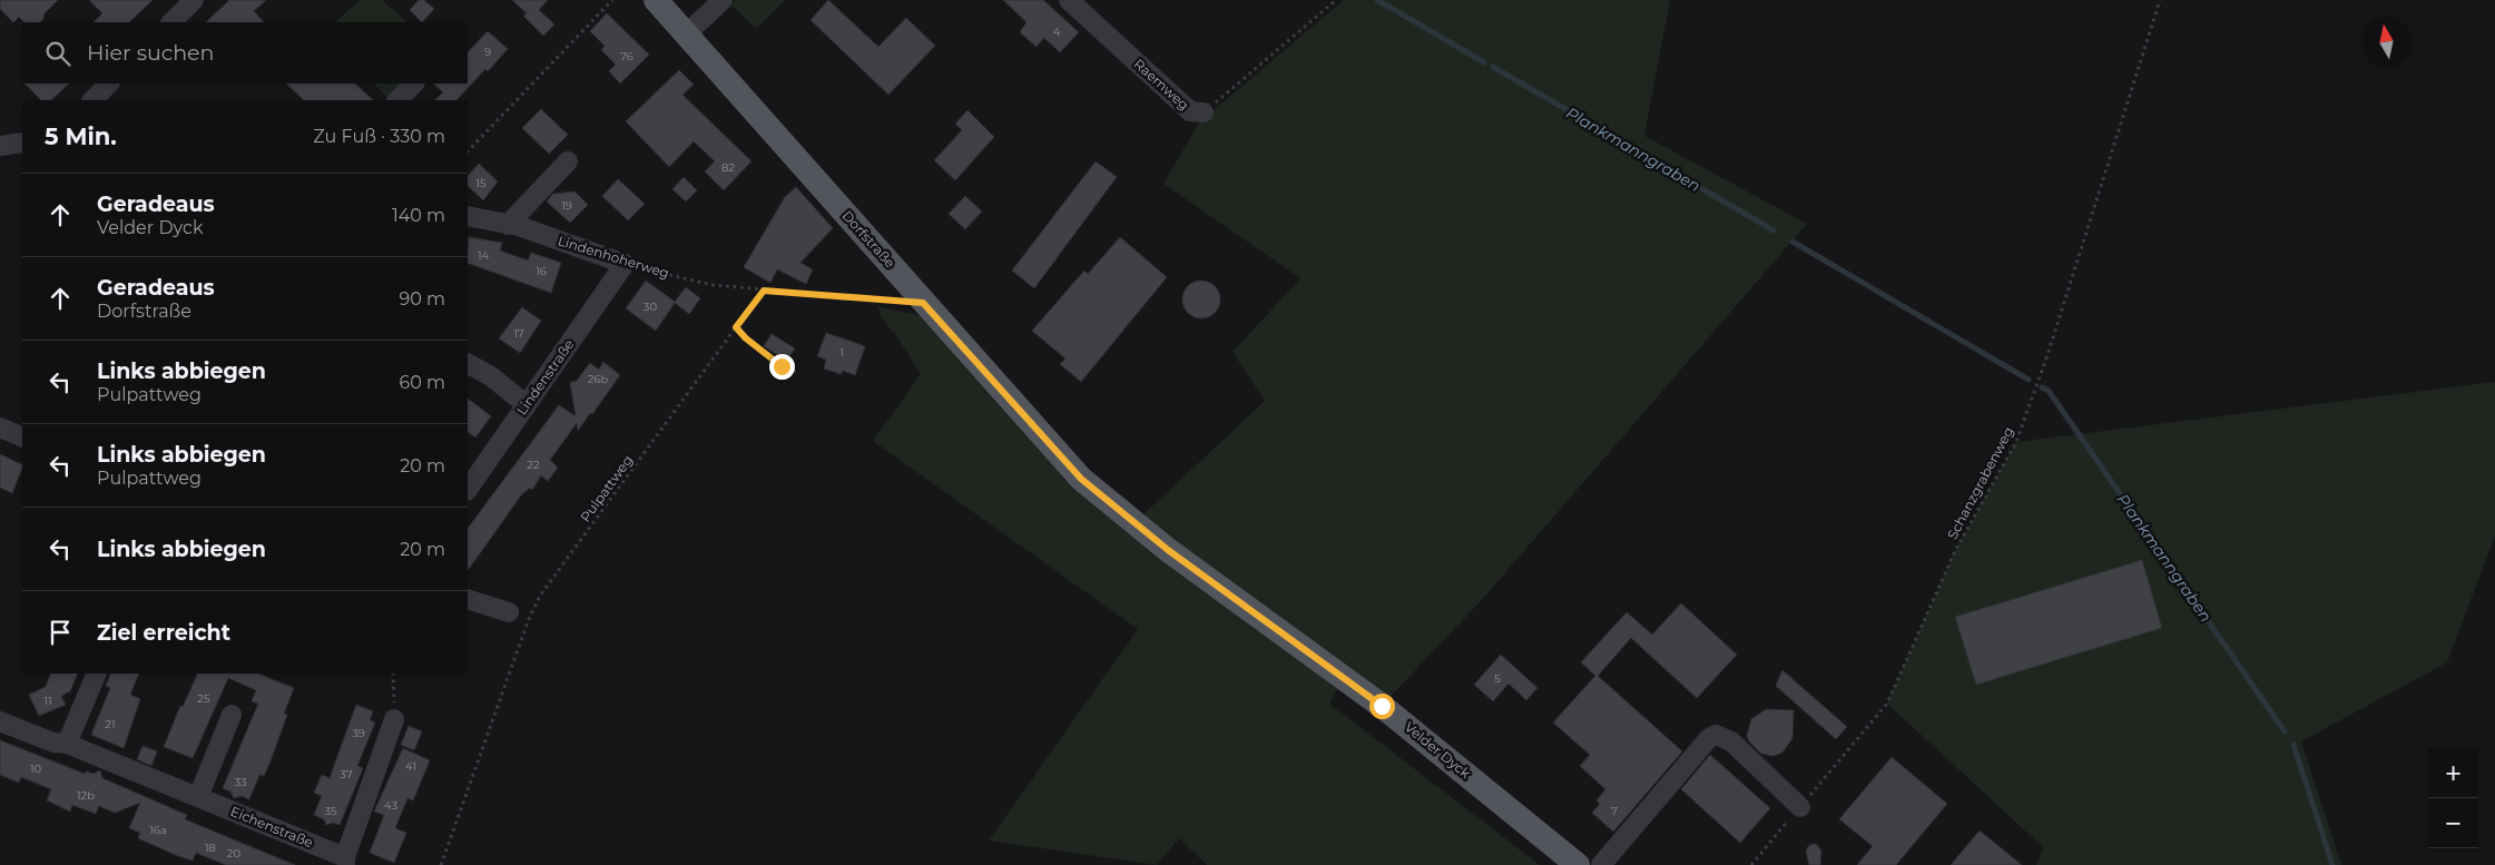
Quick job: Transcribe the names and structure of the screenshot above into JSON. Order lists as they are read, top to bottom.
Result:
{
  "streets": {
    "main road": ["Dorfstraße", "Velder Dyck"],
    "street": [
      "Raemweg",
      "Lindenhoherweg",
      "Lindenstraße",
      "Eichenstraße"
    ],
    "path": ["Schanzgrabenweg", "Pulpattweg"]
  },
  "crossings": [
    ["Dorfstraße", "Velder Dyck"],
    ["Lindenhoherweg", "Lindenstraße"],
    ["Lindenhoherweg", "Pulpattweg"]
  ],
  "water": ["Plankmanngraben"],
  "house_numbers": [
    "4",
    "9",
    "76",
    "82",
    "15",
    "19",
    "14",
    "16",
    "30",
    "17",
    "1",
    "26b",
    "22",
    "5",
    "25",
    "11",
    "21",
    "39",
    "41",
    "10",
    "37",
    "33",
    "12b",
    "43",
    "35",
    "7",
    "16a",
    "18",
    "20"
  ],
  "north": "top",
  "page": {
    "search": "Hier suchen",
    "heading": ["5 Min.", "Zu Fuß · 330 m"],
    "list": [
      ["Geradeaus", "Velder Dyck", "140 m"],
      ["Geradeaus", "Dorfstraße", "90 m"],
      ["Links abbiegen", "Pulpattweg", "60 m"],
      ["Links abbiegen", "Pulpattweg", "20 m"],
      ["Links abbiegen", "20 m"],
      "Ziel erreicht"
    ],
    "map_buttons": ["+", "−"]
  }
}
